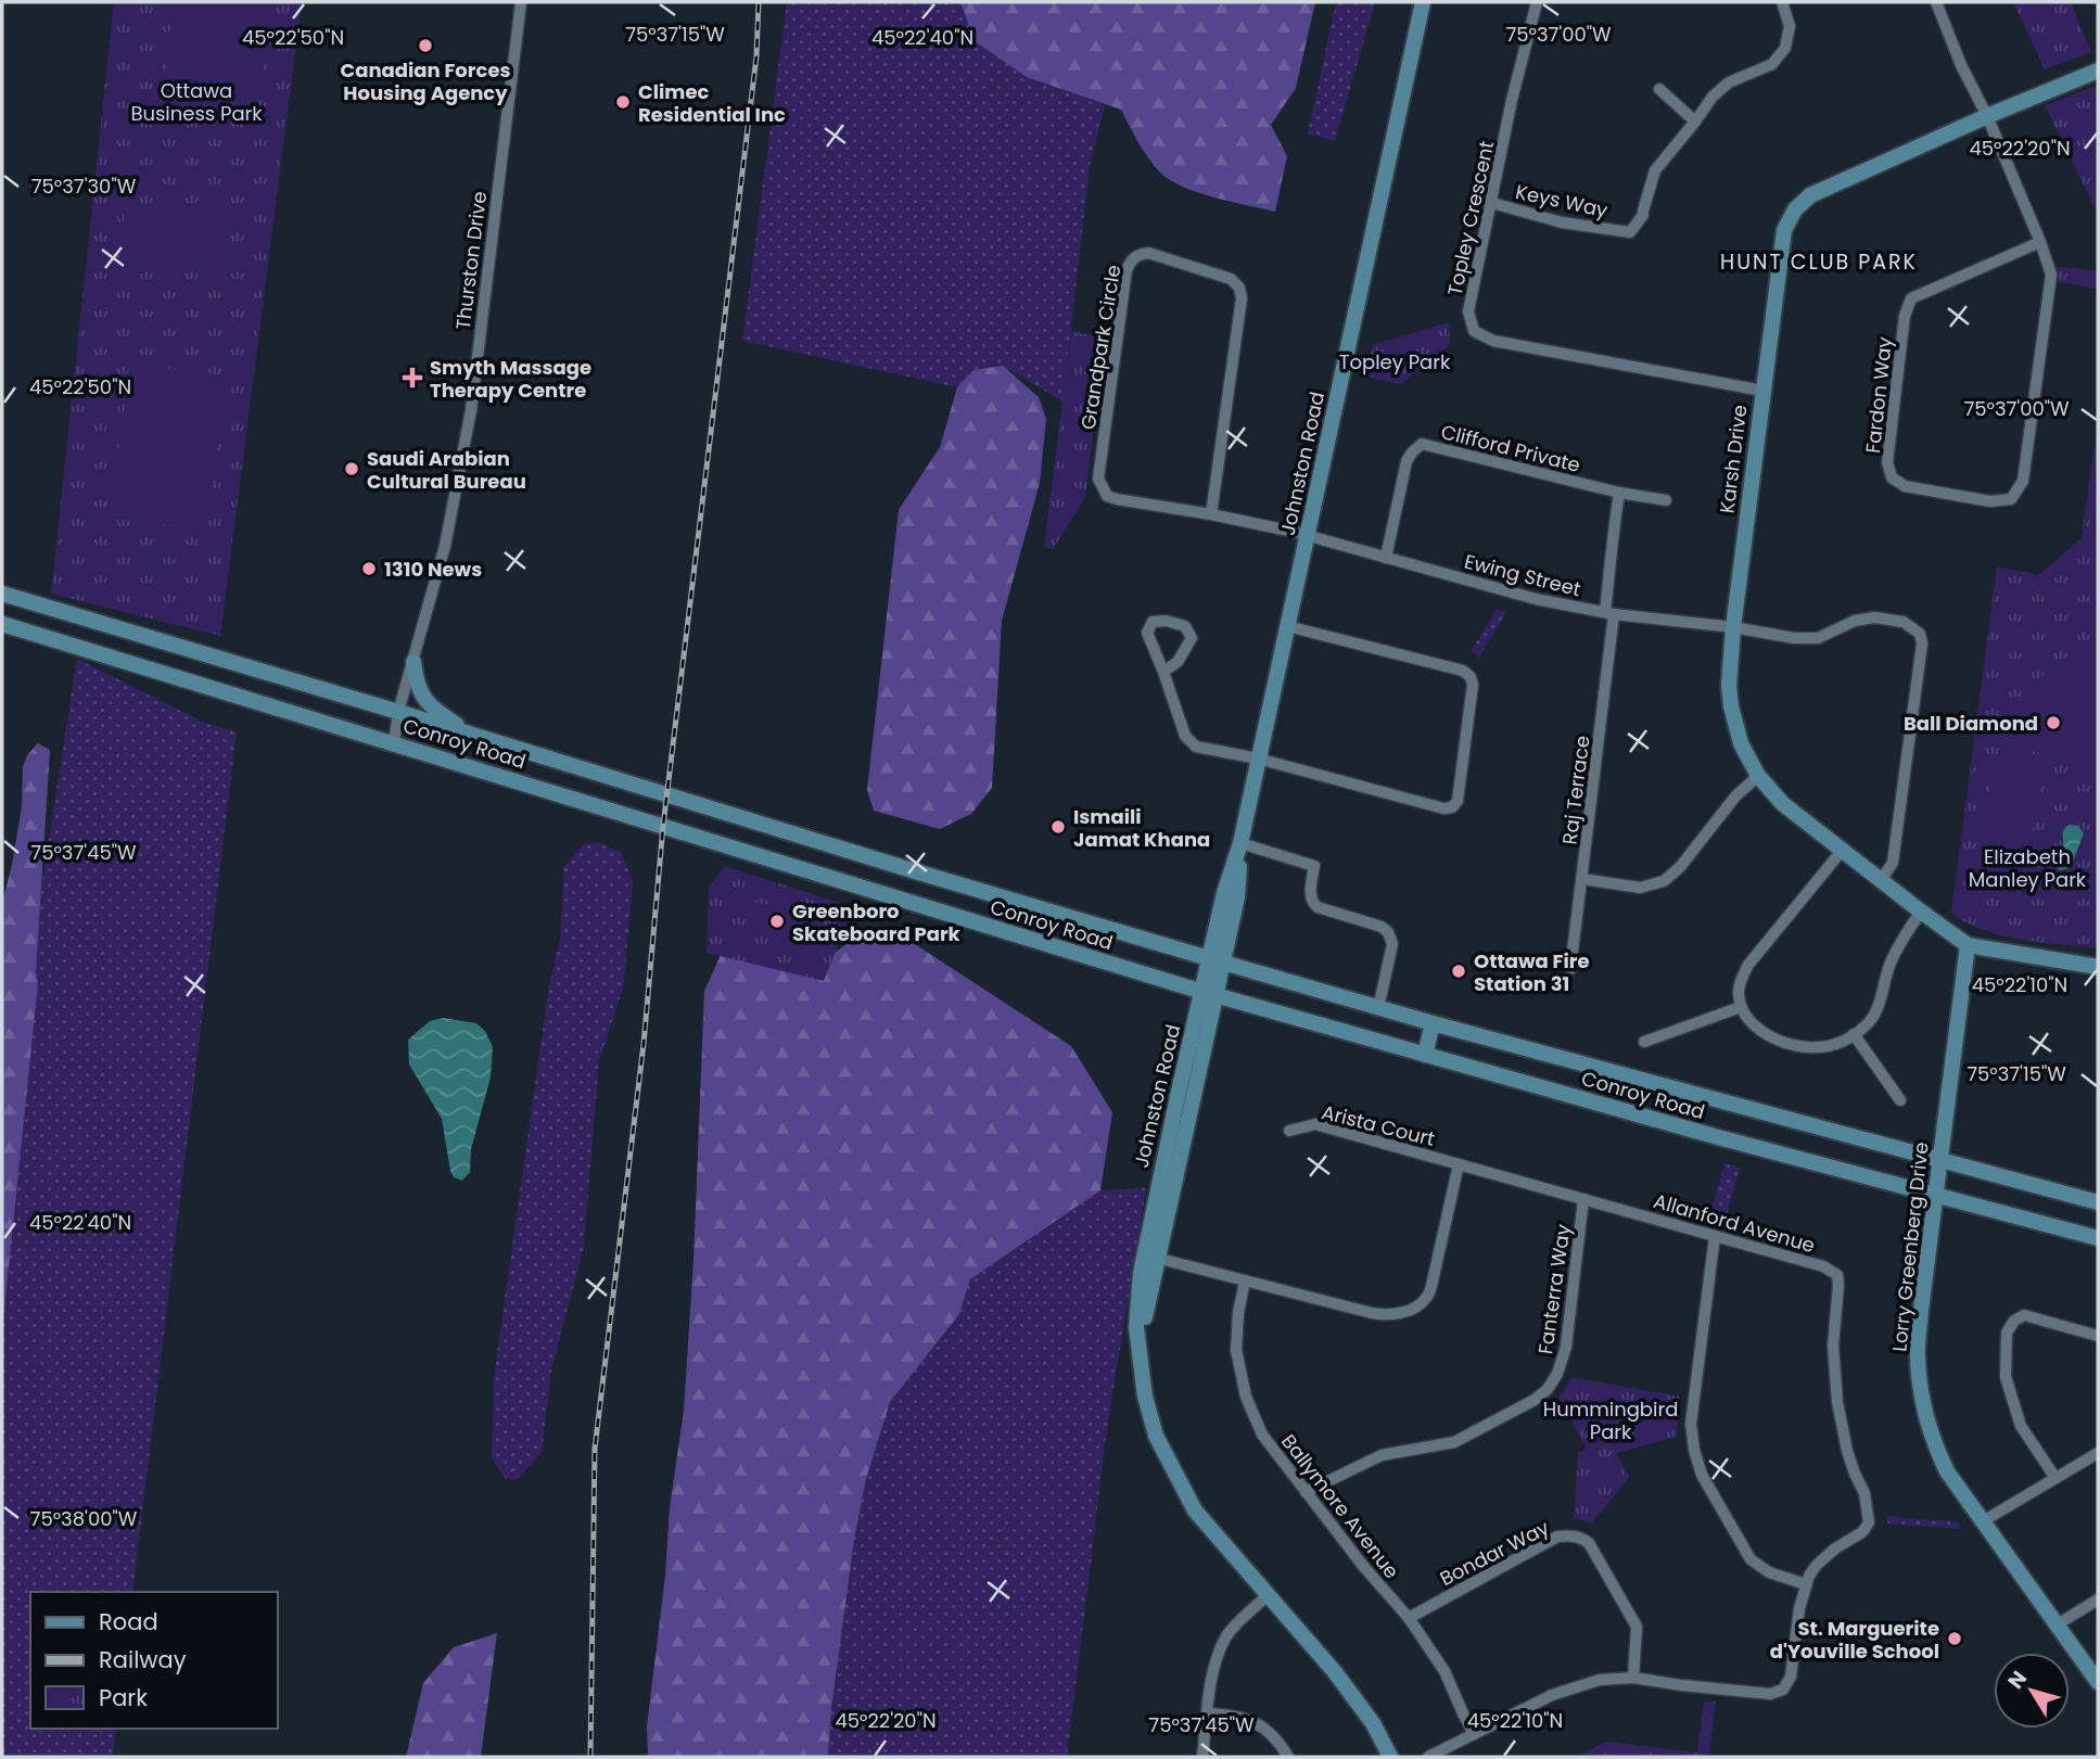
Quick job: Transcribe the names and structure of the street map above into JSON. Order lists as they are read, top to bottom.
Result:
{
  "streets": {
    "main road": [
      "Karsh Drive",
      "Johnston Road",
      "Conroy Road",
      "Lorry Greenberg Drive"
    ],
    "street": [
      "Keys Way",
      "Topley Crescent",
      "Thurston Drive",
      "Grandpark Circle",
      "Fardon Way",
      "Clifford Private",
      "Ewing Street",
      "Raj Terrace",
      "Arista Court",
      "Allanford Avenue",
      "Fanterra Way",
      "Ballymore Avenue",
      "Bondar Way"
    ]
  },
  "crossings": [
    ["Keys Way", "Topley Crescent"],
    ["Topley Crescent", "Karsh Drive"],
    ["Thurston Drive", "Conroy Road"],
    ["Grandpark Circle", "Johnston Road"],
    ["Grandpark Circle", "Ewing Street"],
    ["Fardon Way", "Karsh Drive"],
    ["Clifford Private", "Ewing Street"],
    ["Clifford Private", "Raj Terrace"],
    ["Karsh Drive", "Ewing Street"],
    ["Karsh Drive", "Lorry Greenberg Drive"],
    ["Johnston Road", "Ewing Street"],
    ["Johnston Road", "Conroy Road"],
    ["Ewing Street", "Raj Terrace"],
    ["Conroy Road", "Lorry Greenberg Drive"],
    ["Arista Court", "Allanford Avenue"],
    ["Allanford Avenue", "Fanterra Way"],
    ["Allanford Avenue", "Ballymore Avenue"],
    ["Allanford Avenue", "Bondar Way"],
    ["Fanterra Way", "Ballymore Avenue"],
    ["Ballymore Avenue", "Bondar Way"]
  ],
  "districts": ["HUNT CLUB PARK"],
  "parks": [
    "Ottawa Business Park",
    "Topley Park",
    "Elizabeth Manley Park",
    "Hummingbird Park"
  ],
  "places": {
    "other": [
      "Canadian Forces Housing Agency",
      "Climec Residential Inc",
      "Saudi Arabian Cultural Bureau",
      "1310 News",
      "Ball Diamond",
      "Ismaili Jamat Khana",
      "Greenboro Skateboard Park",
      "Ottawa Fire Station 31",
      "St. Marguerite d'Youville School"
    ],
    "health": ["Smyth Massage Therapy Centre"]
  },
  "legend": ["Road", "Railway", "Park"],
  "north": "top left",
  "coordinates": [
    "75°37'15\"W",
    "75°37'00\"W",
    "45°22'50\"N",
    "45°22'40\"N",
    "45°22'20\"N",
    "75°37'30\"W",
    "75°37'45\"W",
    "45°22'10\"N",
    "75°38'00\"W"
  ]
}
